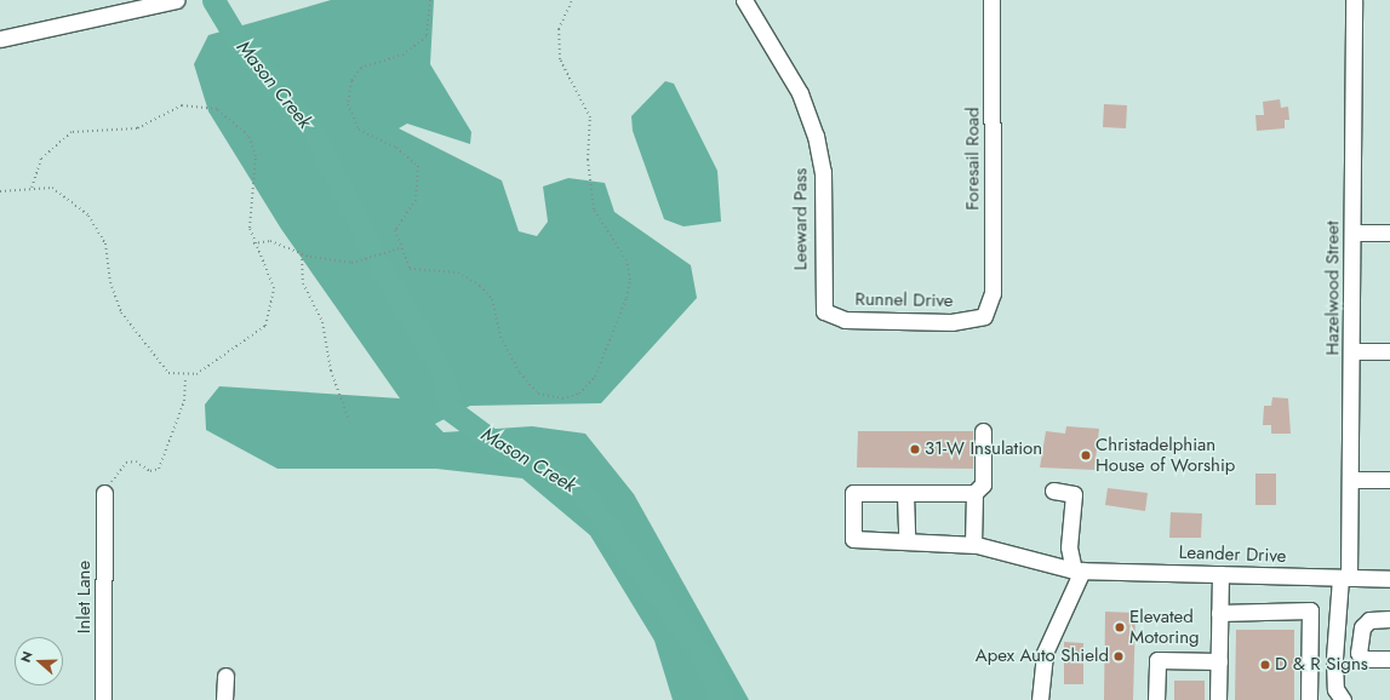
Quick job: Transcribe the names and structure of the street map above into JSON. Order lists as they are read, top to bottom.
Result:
{
  "streets": {
    "street": [
      "Foresail Road",
      "Leeward Pass",
      "Hazelwood Street",
      "Runnel Drive",
      "Leander Drive",
      "Inlet Lane"
    ]
  },
  "crossings": [
    ["Foresail Road", "Runnel Drive"],
    ["Leeward Pass", "Runnel Drive"],
    ["Hazelwood Street", "Leander Drive"]
  ],
  "water": ["Mason Creek"],
  "places": [
    "31-W Insulation",
    "Christadelphian House of Worship",
    "Elevated Motoring",
    "Apex Auto Shield",
    "D & R Signs"
  ],
  "north": "left"
}
